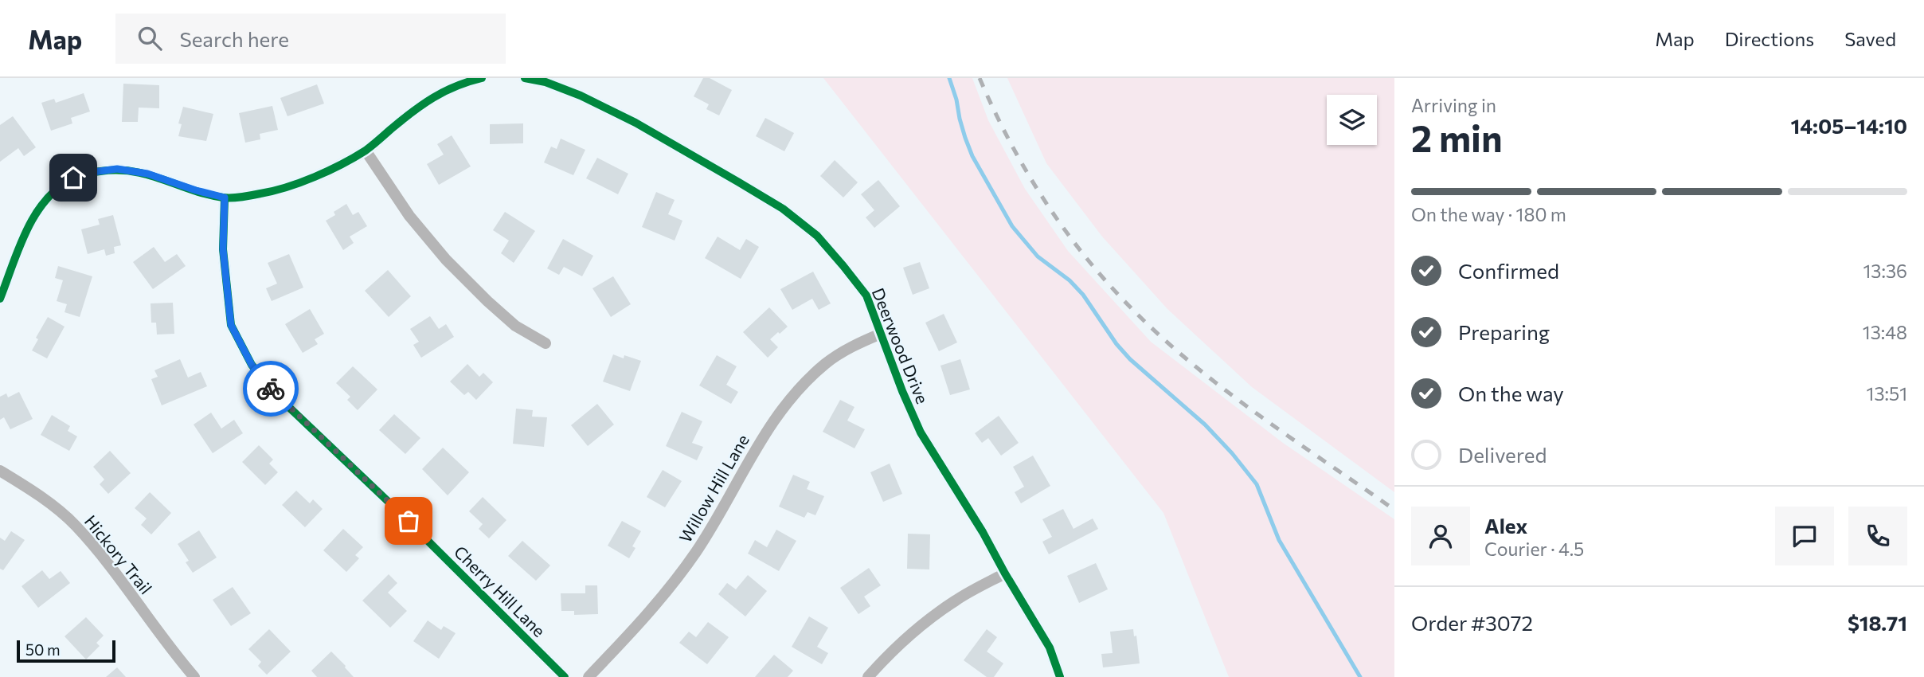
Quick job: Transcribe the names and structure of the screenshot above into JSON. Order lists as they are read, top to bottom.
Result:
{
  "streets": {
    "street": [
      "Deerwood Drive",
      "Willow Hill Lane",
      "Hickory Trail",
      "Cherry Hill Lane"
    ]
  },
  "crossings": [
    ["Deerwood Drive", "Willow Hill Lane"]
  ],
  "scale_bar": "50 m",
  "page": {
    "header": "Map",
    "search": "Search here",
    "nav": ["Map", "Directions", "Saved"],
    "heading": ["2 min", "Arriving in", "14:05–14:10"],
    "panel": [
      "Alex",
      "Courier · 4.5",
      "Order #3072",
      "$18.71"
    ],
    "bar": "On the way · 180 m",
    "list": [
      ["Confirmed", "13:36"],
      ["Preparing", "13:48"],
      ["On the way", "13:51"],
      "Delivered"
    ],
    "scale": "50 m"
  }
}
